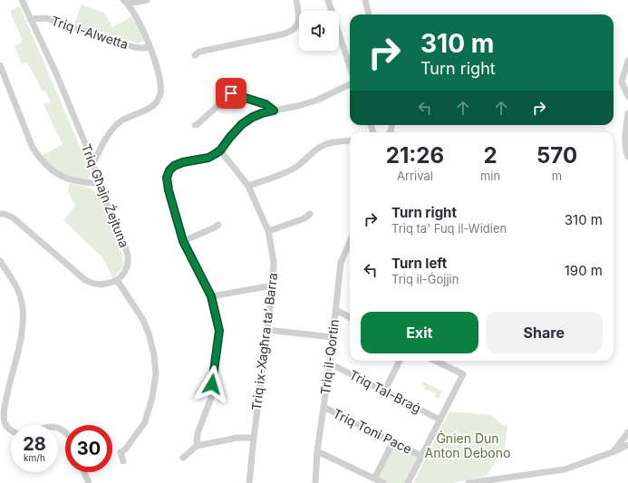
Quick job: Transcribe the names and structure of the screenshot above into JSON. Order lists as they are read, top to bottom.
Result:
{
  "streets": {
    "street": [
      "Triq l-Alwetta",
      "Triq Għajn Żejtuna",
      "Triq ix-Xagħra ta' Barra",
      "Triq il-Qortin",
      "Triq Tal-Braġ",
      "Triq Toni Pace"
    ]
  },
  "crossings": [
    ["Triq l-Alwetta", "Triq Għajn Żejtuna"],
    ["Triq il-Qortin", "Triq Tal-Braġ"],
    ["Triq il-Qortin", "Triq Toni Pace"]
  ],
  "parks": ["Ġnien Dun Anton Debono"],
  "page": {
    "turn": ["310 m", "Turn right"],
    "eta": [
      "21:26",
      "Arrival",
      "2",
      "min",
      "570",
      "m"
    ],
    "list": [
      {
        "name": "Turn right",
        "note": "Triq ta' Fuq il-Widien",
        "value": "310 m"
      },
      {
        "name": "Turn left",
        "note": "Triq il-Ġojjin",
        "value": "190 m"
      }
    ],
    "buttons": ["Exit", "Share"],
    "speed": "28 km/h",
    "limit": "30"
  }
}
